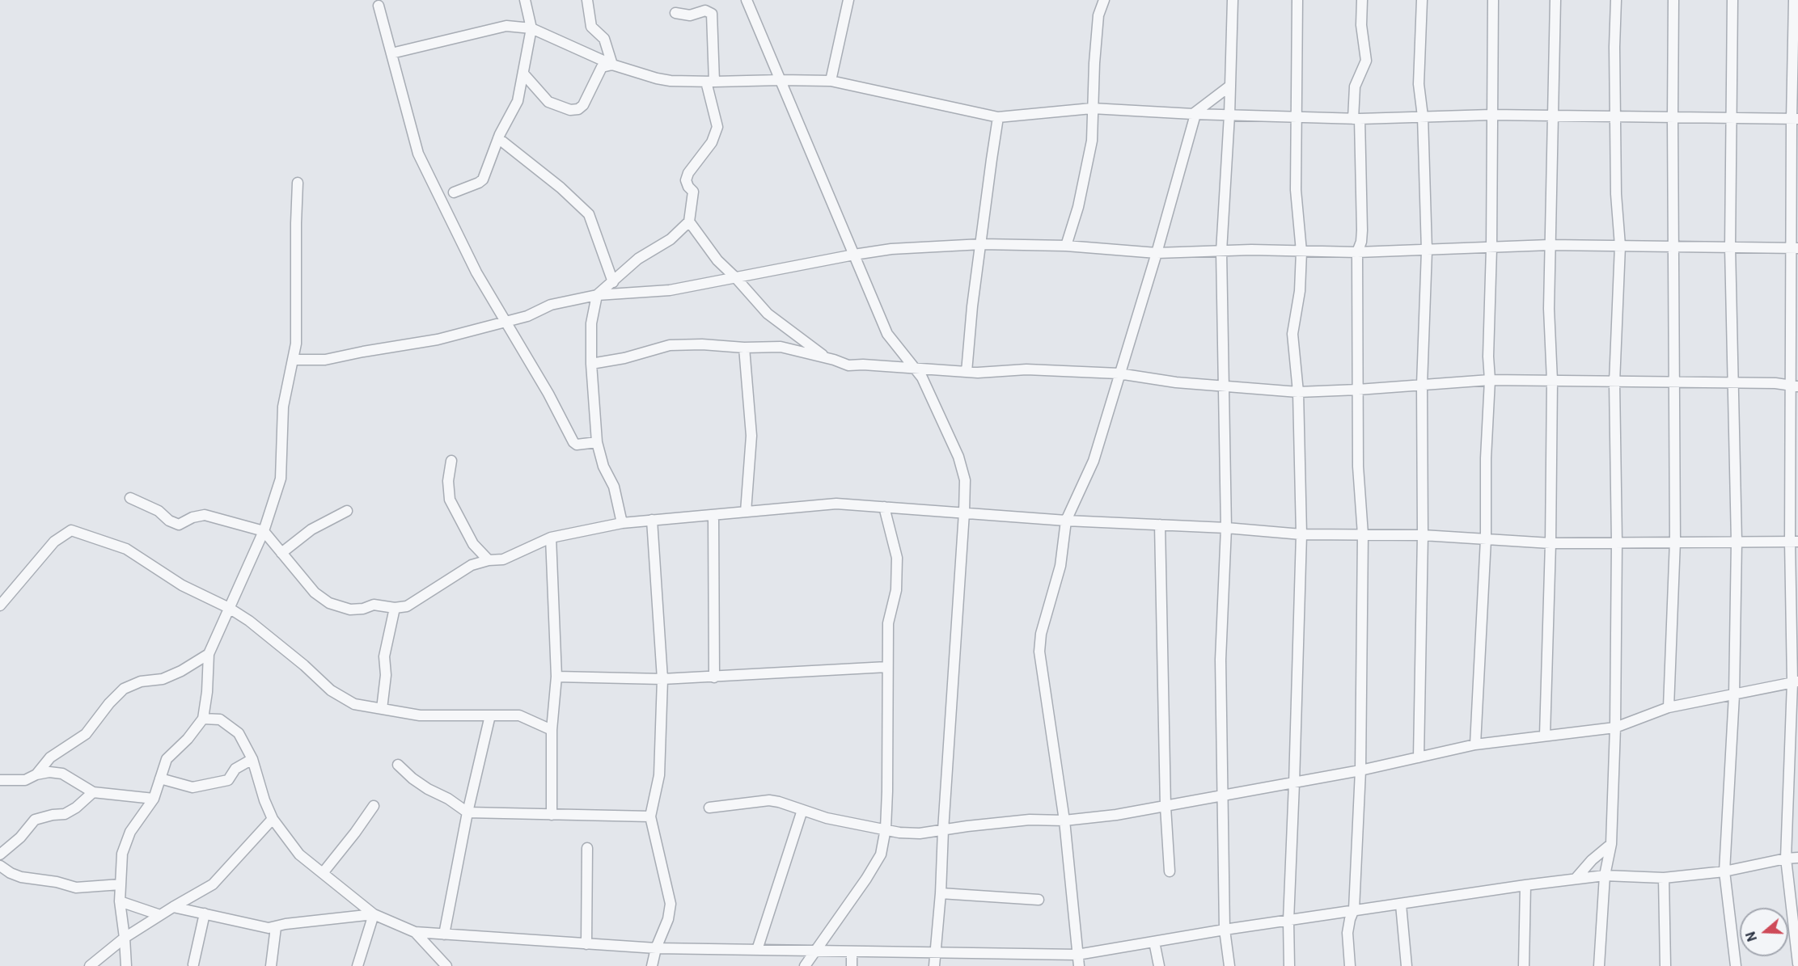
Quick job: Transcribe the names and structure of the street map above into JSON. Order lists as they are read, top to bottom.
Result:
{
  "north": "left"
}
